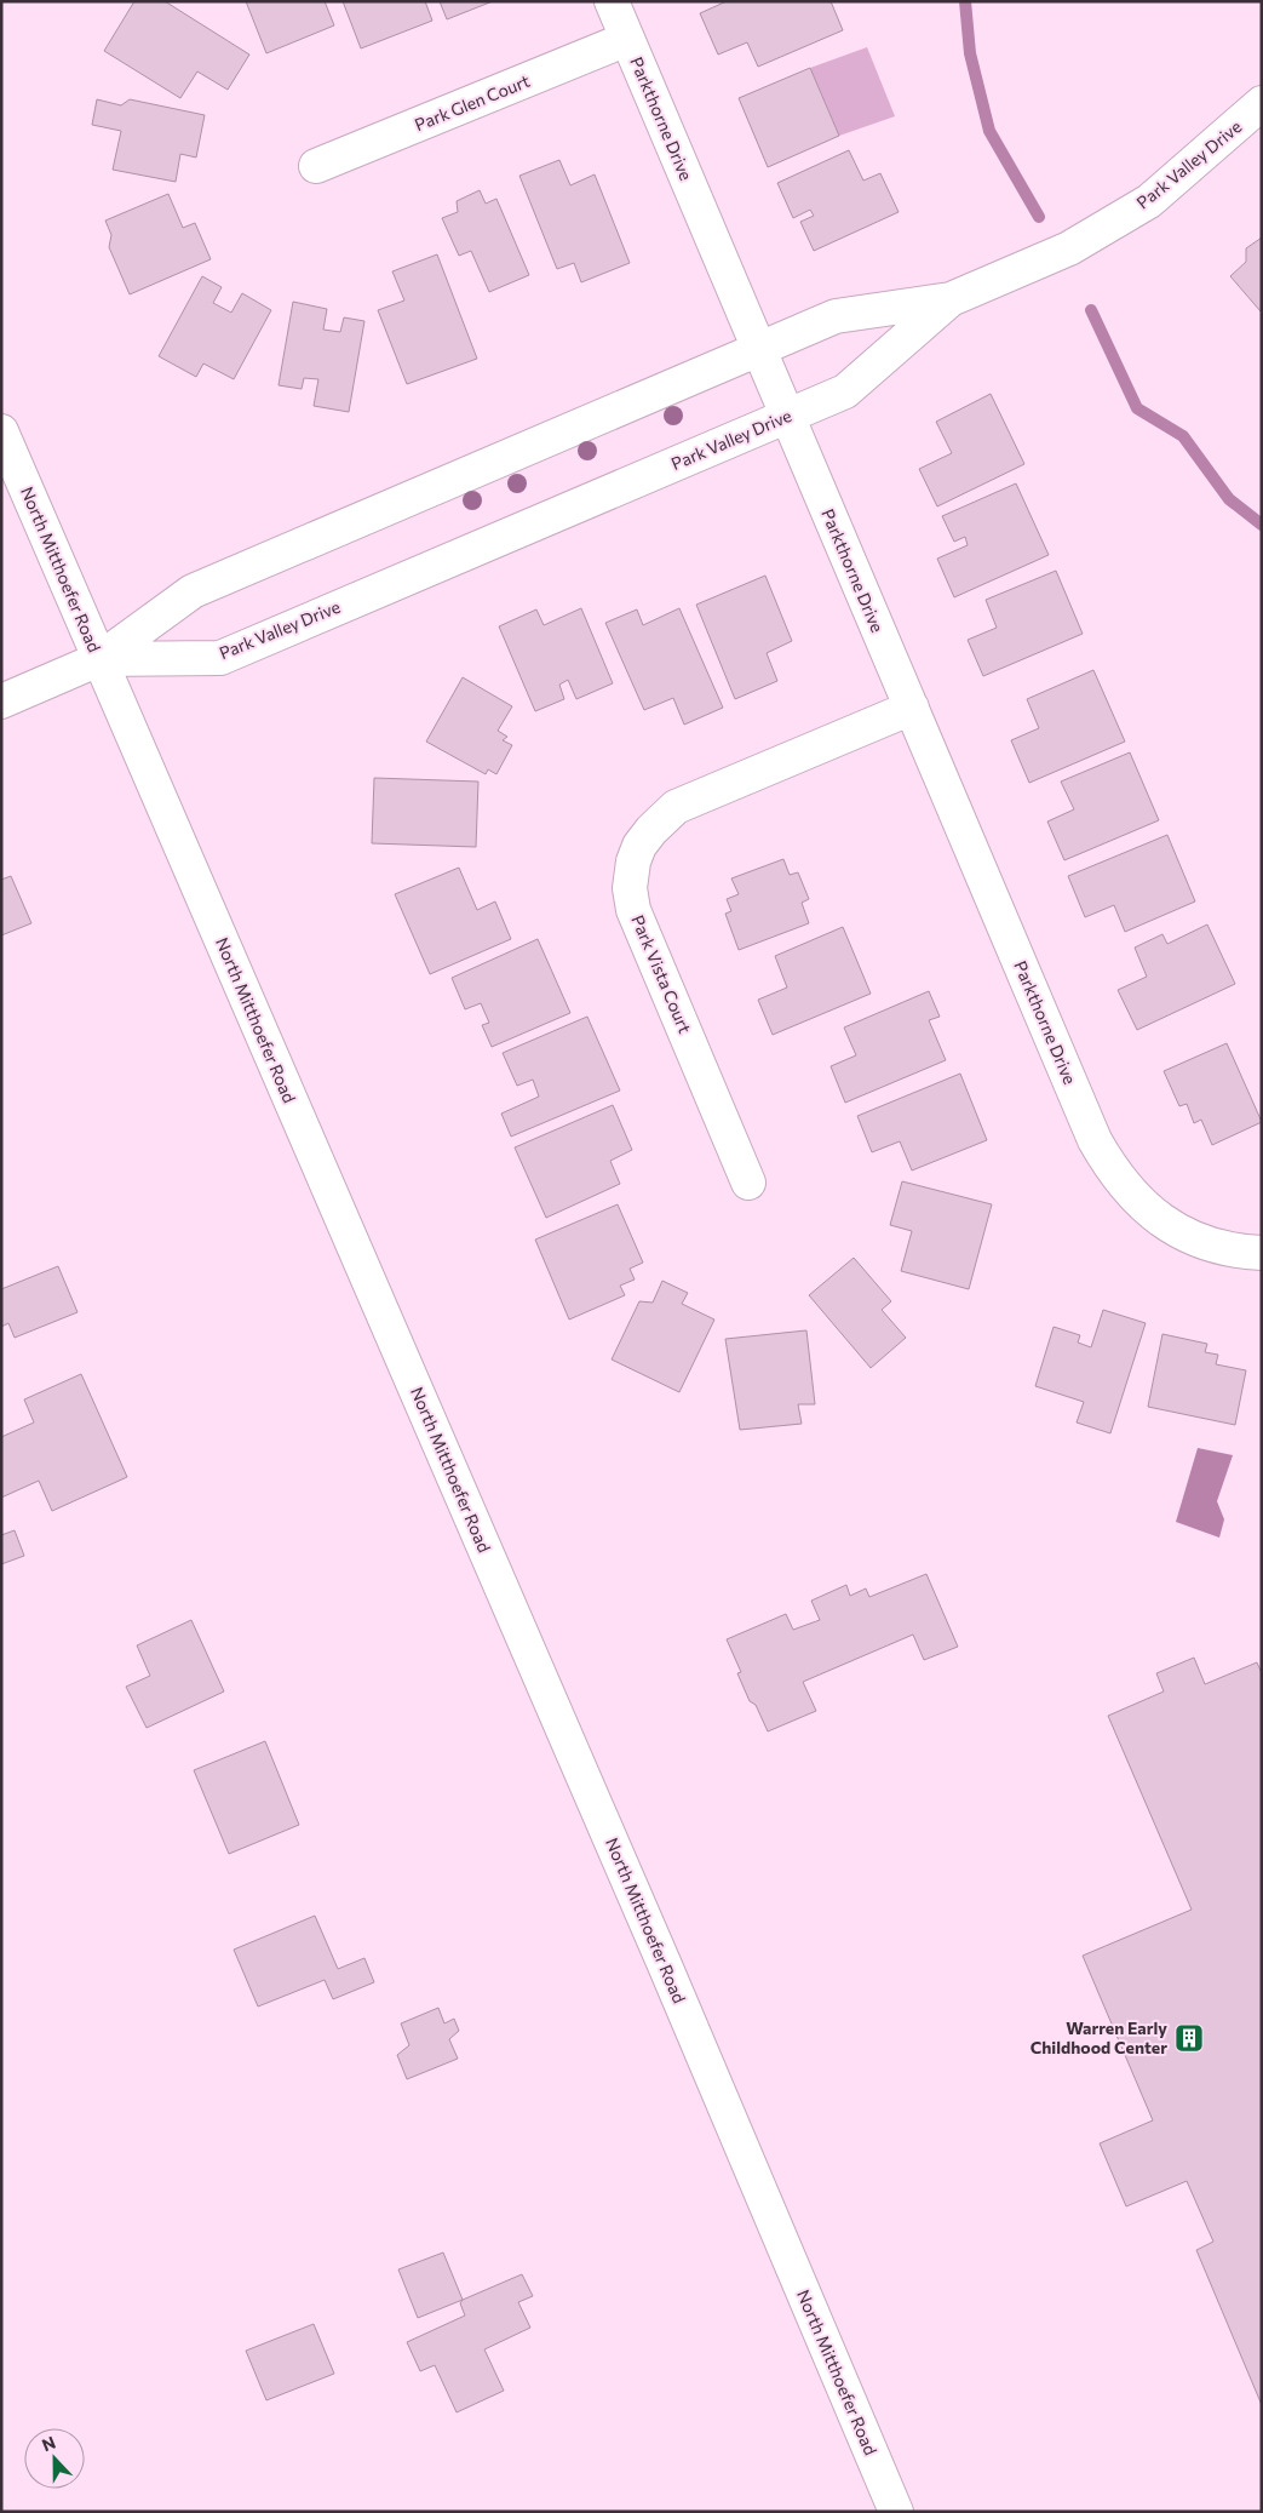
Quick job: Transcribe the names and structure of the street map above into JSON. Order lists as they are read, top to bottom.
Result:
{
  "streets": {
    "street": [
      "Park Glen Court",
      "Parkthorne Drive",
      "Park Valley Drive",
      "North Mitthoefer Road",
      "Park Vista Court"
    ]
  },
  "crossings": [
    ["Park Glen Court", "Parkthorne Drive"],
    ["Parkthorne Drive", "Park Valley Drive"],
    ["Parkthorne Drive", "Park Vista Court"],
    ["Park Valley Drive", "North Mitthoefer Road"]
  ],
  "places": {
    "building": ["Warren Early Childhood Center"]
  },
  "north": "top"
}
